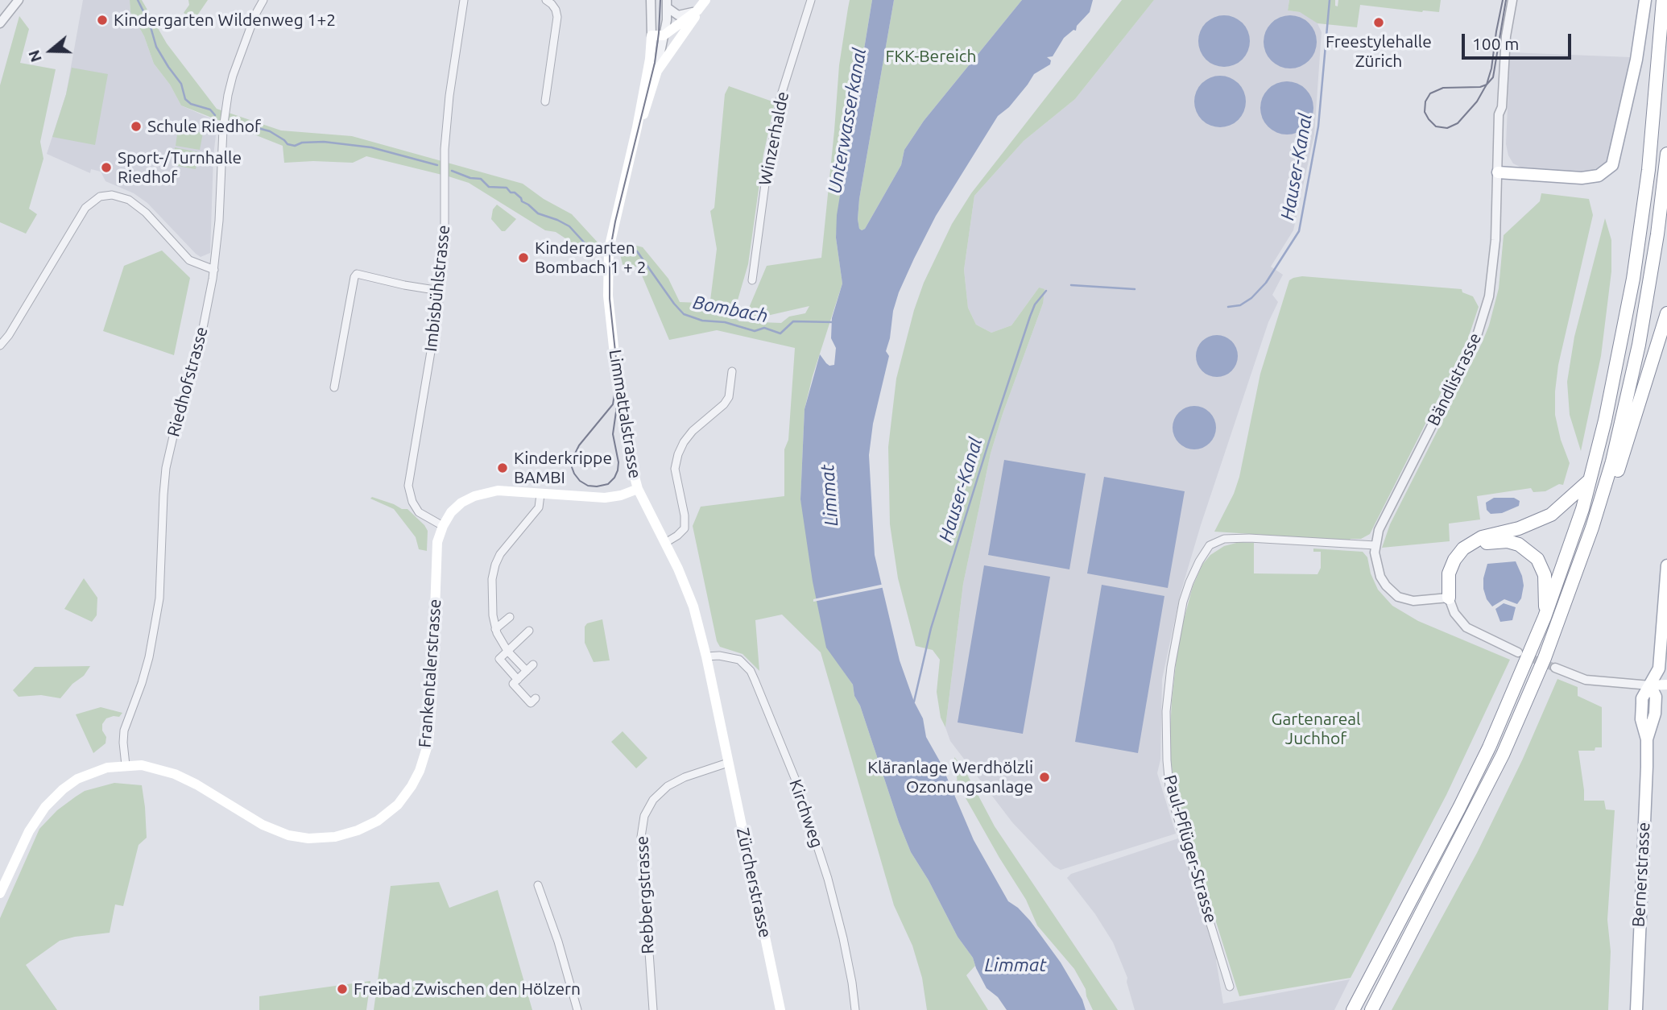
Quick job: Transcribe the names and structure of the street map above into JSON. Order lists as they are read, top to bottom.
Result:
{
  "streets": {
    "main road": [
      "Limmattalstrasse",
      "Frankentalerstrasse",
      "Bernerstrasse",
      "Zürcherstrasse"
    ],
    "street": [
      "Winzerhalde",
      "Imbisbühlstrasse",
      "Bändlistrasse",
      "Riedhofstrasse",
      "Kirchweg",
      "Paul-Pflüger-Strasse",
      "Rebbergstrasse"
    ]
  },
  "crossings": [
    ["Imbisbühlstrasse", "Frankentalerstrasse"],
    ["Bändlistrasse", "Paul-Pflüger-Strasse"],
    ["Riedhofstrasse", "Frankentalerstrasse"],
    ["Limmattalstrasse", "Frankentalerstrasse"],
    ["Limmattalstrasse", "Kirchweg"],
    ["Limmattalstrasse", "Zürcherstrasse"],
    ["Limmattalstrasse", "Rebbergstrasse"],
    ["Zürcherstrasse", "Rebbergstrasse"]
  ],
  "water": [
    "Unterwasserkanal",
    "Hauser-Kanal",
    "Bombach",
    "Limmat"
  ],
  "parks": ["FKK-Bereich", "Gartenareal Juchhof"],
  "places": [
    "Kindergarten Wildenweg 1+2",
    "Freestylehalle Zürich",
    "Schule Riedhof",
    "Sport-/Turnhalle Riedhof",
    "Kindergarten Bombach 1 + 2",
    "Kinderkrippe BAMBI",
    "Kläranlage Werdhölzli Ozonungsanlage",
    "Freibad Zwischen den Hölzern"
  ],
  "scale_bar": "100 m",
  "north": "left"
}
